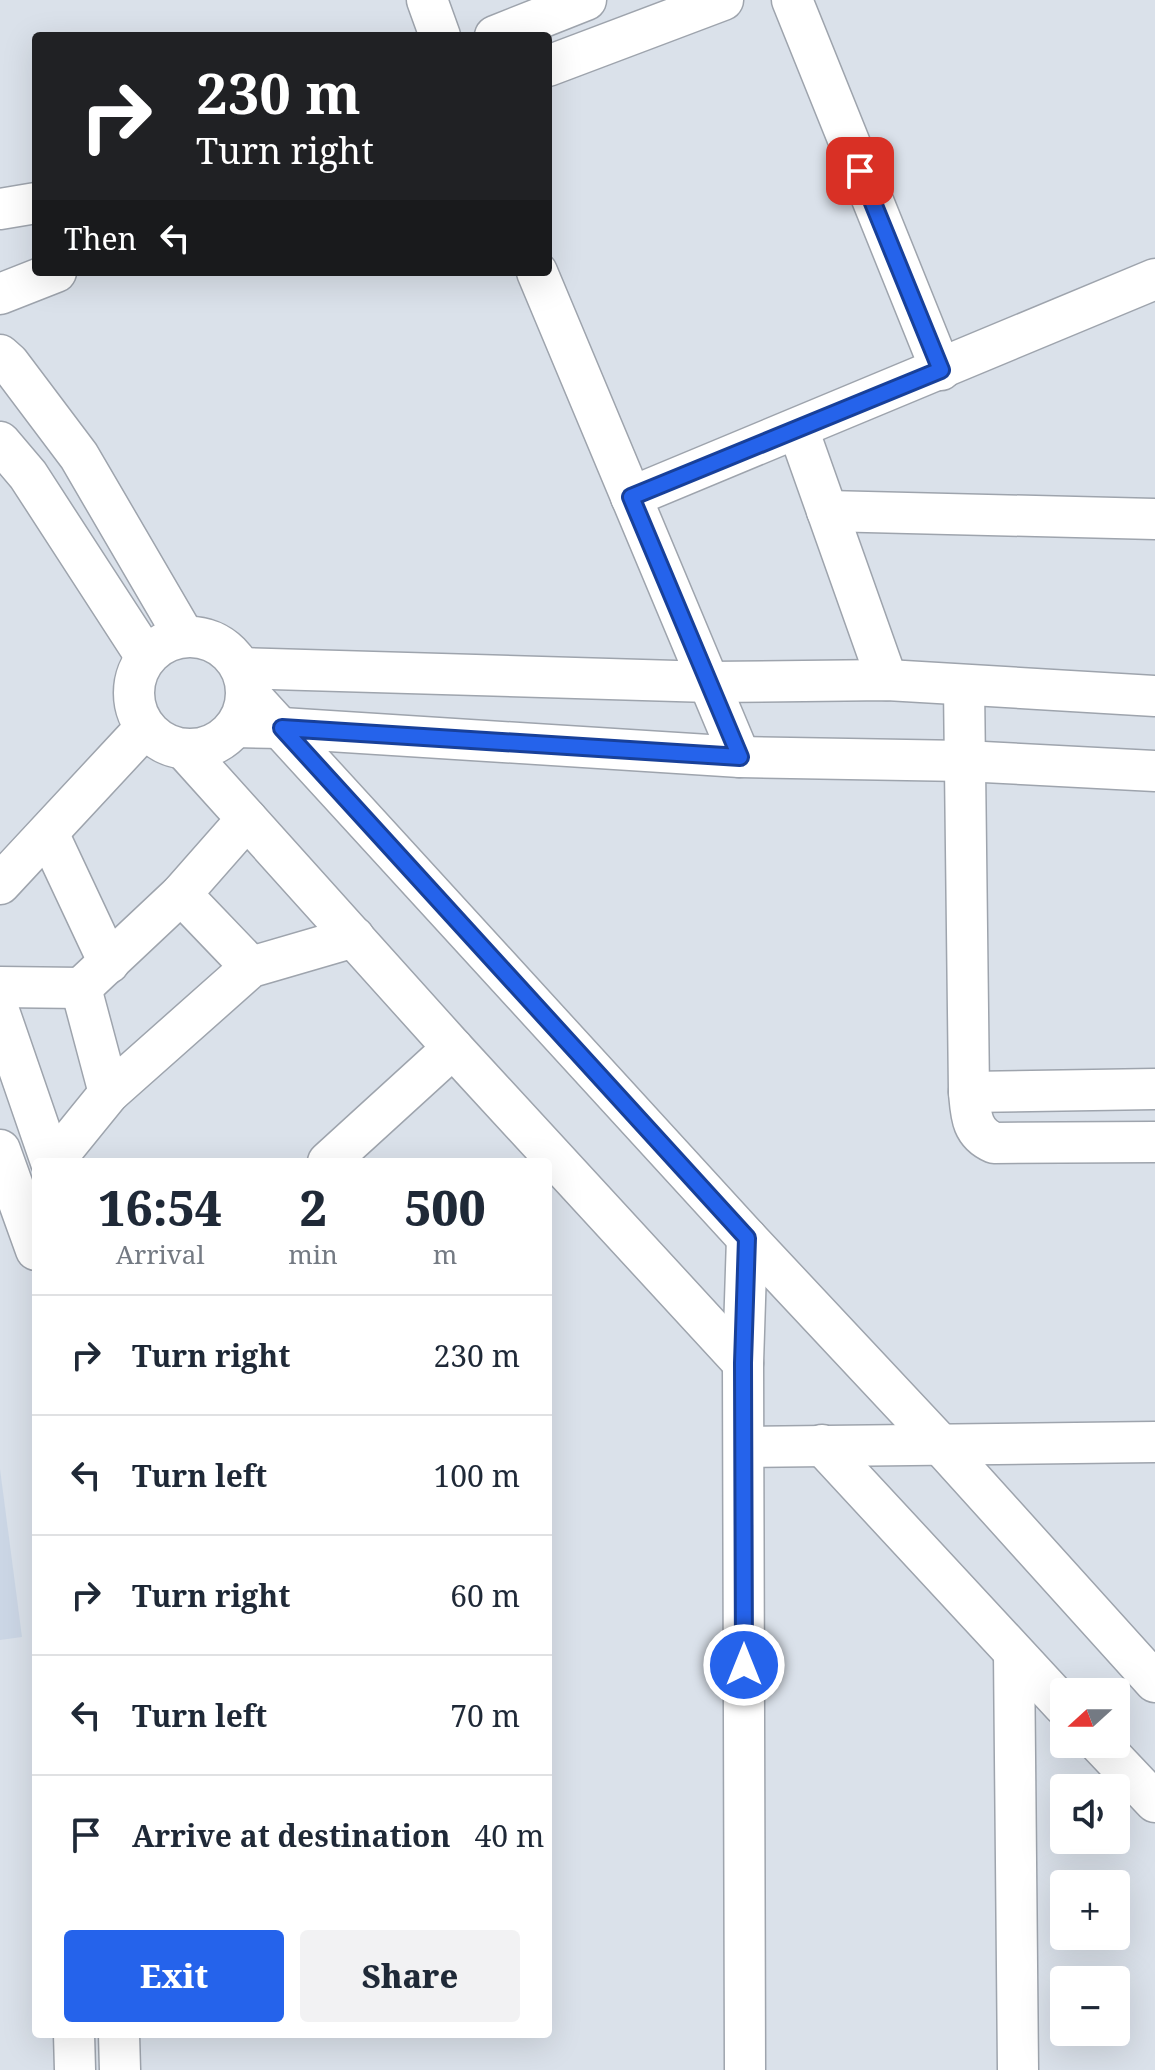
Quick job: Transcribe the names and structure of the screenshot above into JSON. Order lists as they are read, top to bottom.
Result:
{
  "north": "left",
  "page": {
    "turn": ["230 m", "Turn right"],
    "then": "Then",
    "eta": [
      "16:54",
      "Arrival",
      "2",
      "min",
      "500",
      "m"
    ],
    "list": [
      {
        "name": "Turn right",
        "value": "230 m"
      },
      {
        "name": "Turn left",
        "value": "100 m"
      },
      {
        "name": "Turn right",
        "value": "60 m"
      },
      {
        "name": "Turn left",
        "value": "70 m"
      },
      {
        "name": "Arrive at destination",
        "value": "40 m"
      }
    ],
    "map_buttons": ["+", "−"],
    "buttons": ["Exit", "Share"]
  }
}
